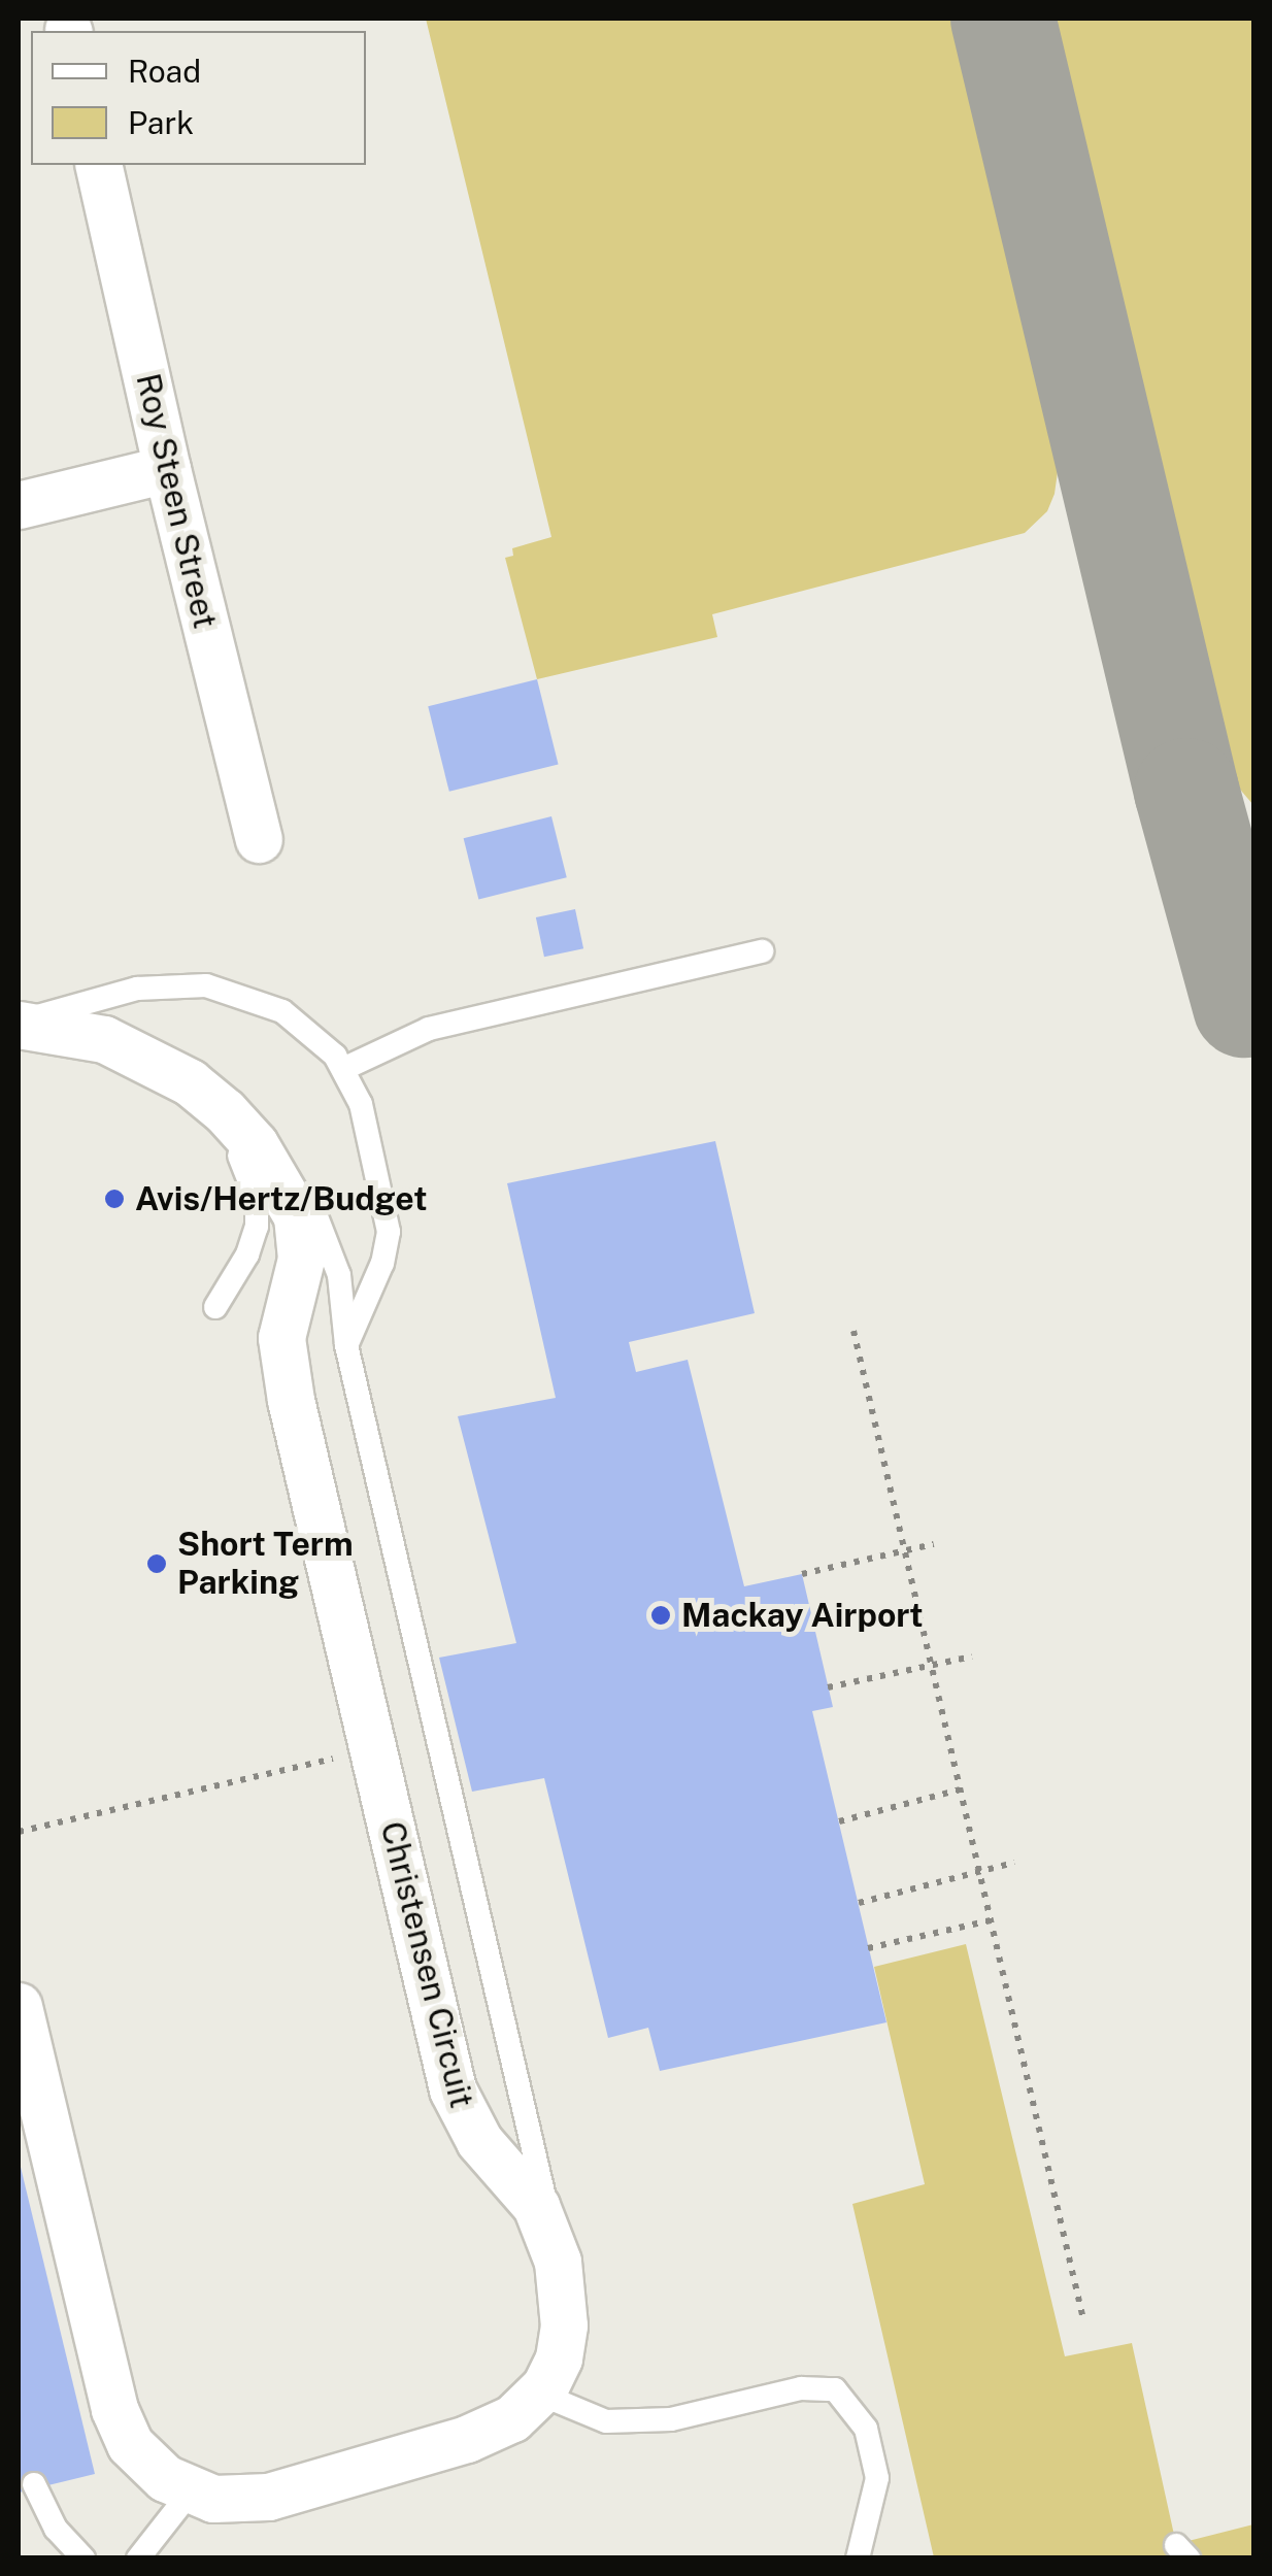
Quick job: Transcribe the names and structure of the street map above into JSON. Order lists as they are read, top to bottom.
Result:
{
  "streets": {
    "street": ["Roy Steen Street", "Christensen Circuit"]
  },
  "places": ["Avis/Hertz/Budget", "Short Term Parking", "Mackay Airport"],
  "legend": ["Road", "Park"]
}
